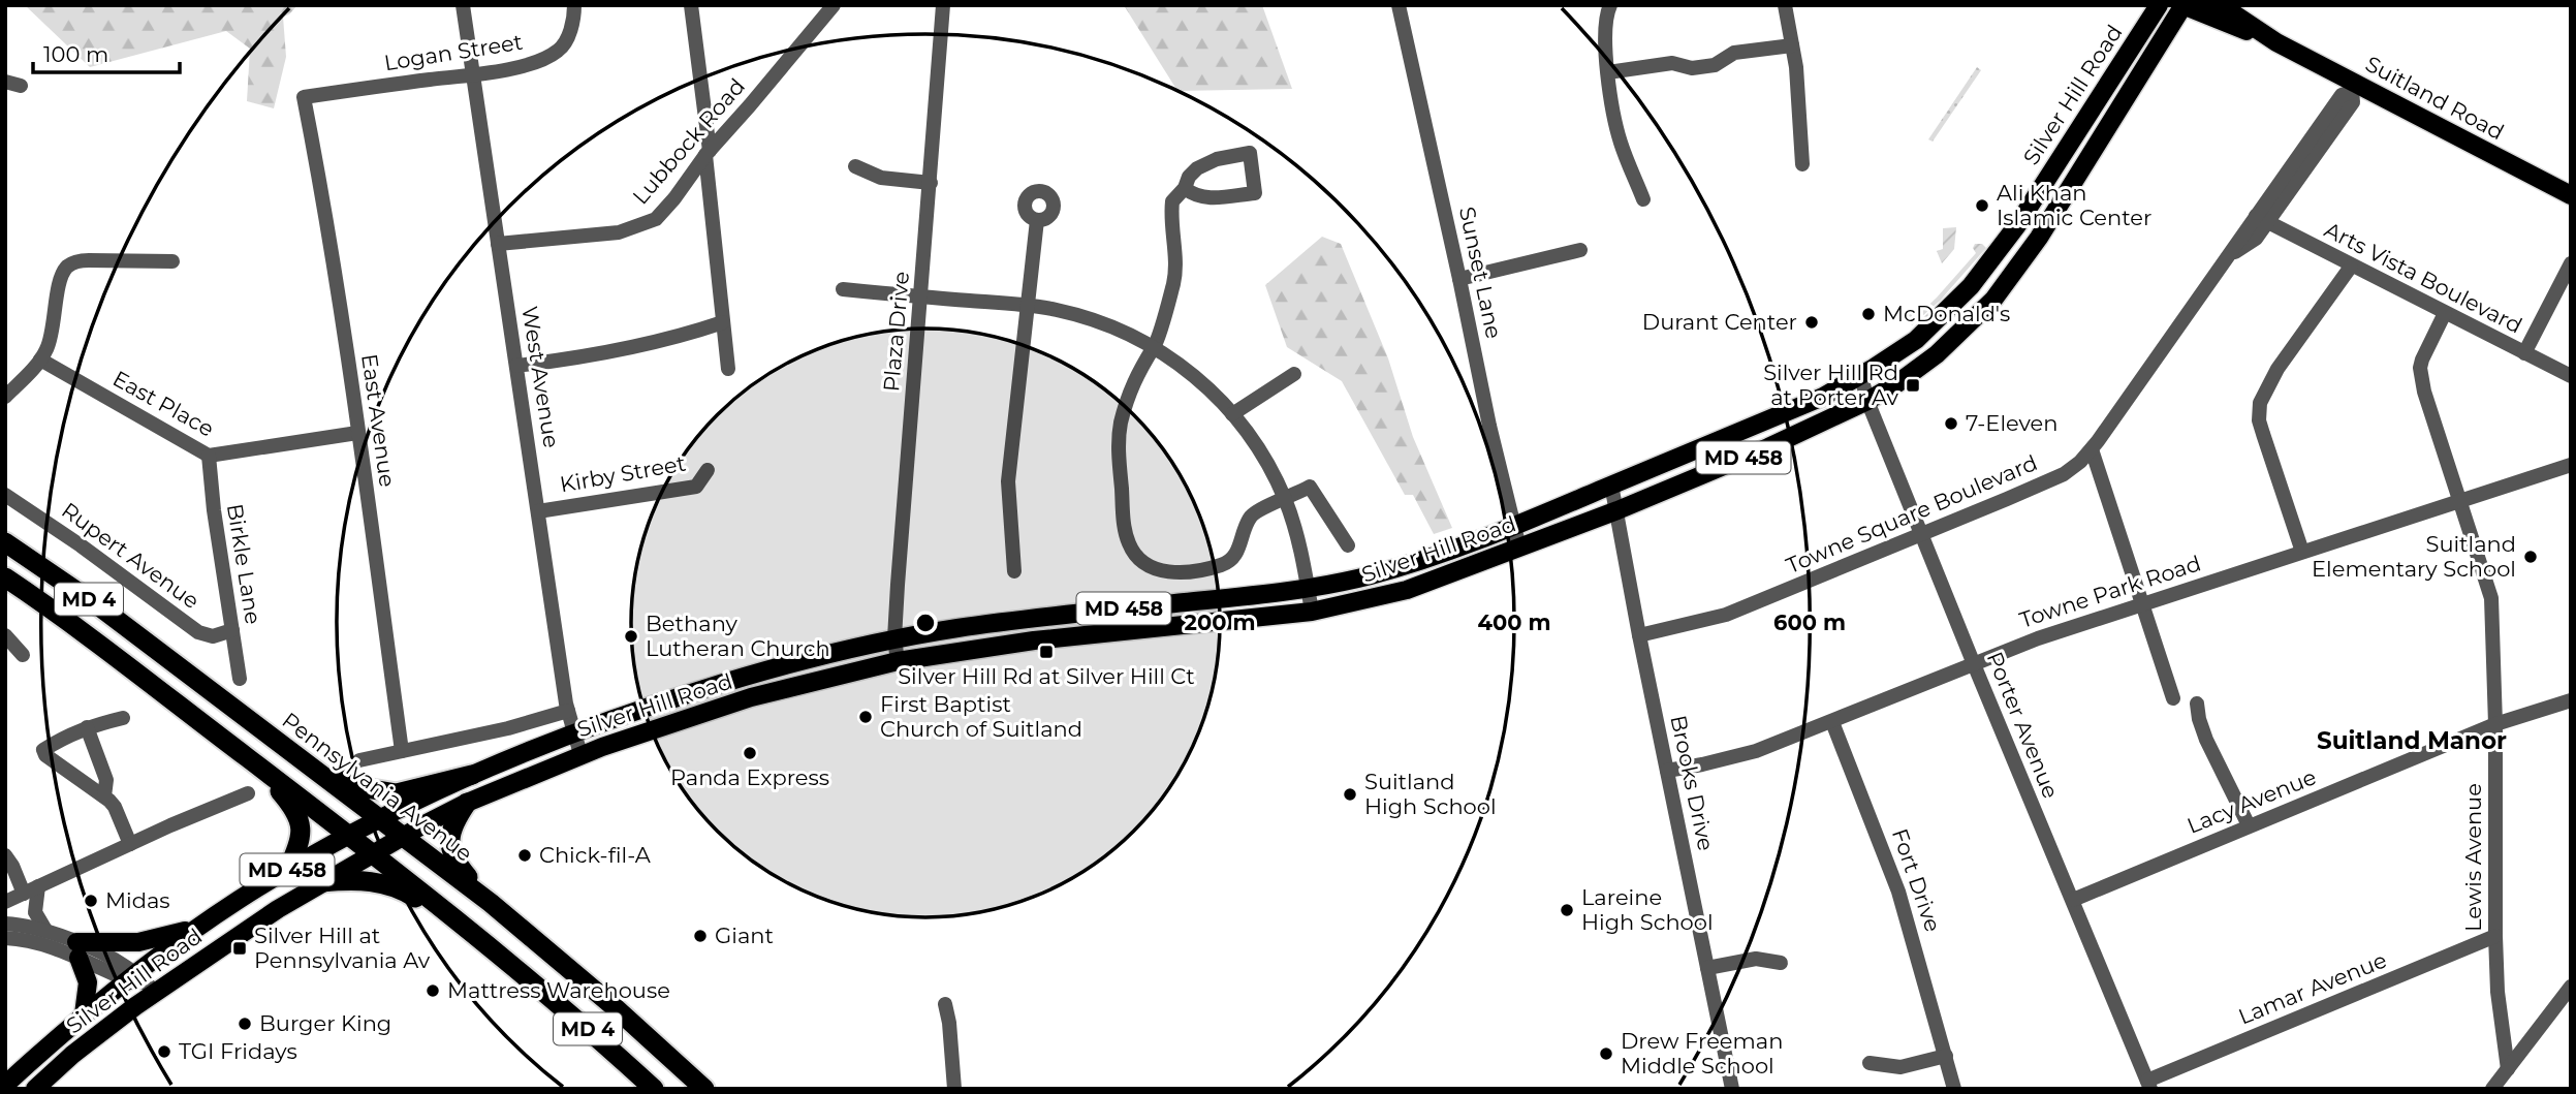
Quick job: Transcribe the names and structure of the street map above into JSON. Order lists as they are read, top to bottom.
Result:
{
  "streets": {
    "highway": ["MD 4", "Pennsylvania Avenue"],
    "main road": ["Silver Hill Road", "Suitland Road", "MD 458"],
    "street": [
      "Logan Street",
      "Lubbock Road",
      "Sunset Lane",
      "Arts Vista Boulevard",
      "Plaza Drive",
      "West Avenue",
      "East Place",
      "East Avenue",
      "Kirby Street",
      "Towne Square Boulevard",
      "Rupert Avenue",
      "Birkle Lane",
      "Towne Park Road",
      "Porter Avenue",
      "Brooks Drive",
      "Lacy Avenue",
      "Lewis Avenue",
      "Fort Drive",
      "Lamar Avenue"
    ]
  },
  "crossings": [
    ["Logan Street", "West Avenue"],
    ["Logan Street", "East Avenue"],
    ["Silver Hill Road", "Suitland Road"],
    ["Silver Hill Road", "Sunset Lane"],
    ["Silver Hill Road", "Plaza Drive"],
    ["Silver Hill Road", "West Avenue"],
    ["Silver Hill Road", "MD 4"],
    ["Silver Hill Road", "Porter Avenue"],
    ["Silver Hill Road", "Brooks Drive"],
    ["Silver Hill Road", "Pennsylvania Avenue"],
    ["Suitland Road", "Towne Square Boulevard"],
    ["Lubbock Road", "West Avenue"],
    ["Arts Vista Boulevard", "Towne Square Boulevard"],
    ["Arts Vista Boulevard", "Lewis Avenue"],
    ["West Avenue", "Kirby Street"],
    ["East Place", "East Avenue"],
    ["East Place", "Birkle Lane"],
    ["Towne Square Boulevard", "Porter Avenue"],
    ["Towne Square Boulevard", "Brooks Drive"],
    ["Rupert Avenue", "Birkle Lane"],
    ["Towne Park Road", "Porter Avenue"],
    ["Towne Park Road", "Brooks Drive"],
    ["Towne Park Road", "Lewis Avenue"],
    ["Towne Park Road", "Fort Drive"],
    ["Porter Avenue", "Lacy Avenue"],
    ["Porter Avenue", "Lamar Avenue"],
    ["Lacy Avenue", "Lewis Avenue"],
    ["Lewis Avenue", "Lamar Avenue"]
  ],
  "districts": ["Suitland Manor"],
  "places": {
    "other": [
      "Ali Khan Islamic Center",
      "McDonald's",
      "Durant Center",
      "7-Eleven",
      "Suitland Elementary School",
      "Bethany Lutheran Church",
      "First Baptist Church of Suitland",
      "Panda Express",
      "Suitland High School",
      "Chick-fil-A",
      "Midas",
      "Lareine High School",
      "Giant",
      "Mattress Warehouse",
      "Burger King",
      "TGI Fridays",
      "Drew Freeman Middle School"
    ],
    "transit": ["Silver Hill Rd at Porter Av", "Silver Hill Rd at Silver Hill Ct", "Silver Hill at Pennsylvania Av"]
  },
  "scale_bar": "100 m",
  "rings": ["200 m", "400 m", "600 m"]
}
